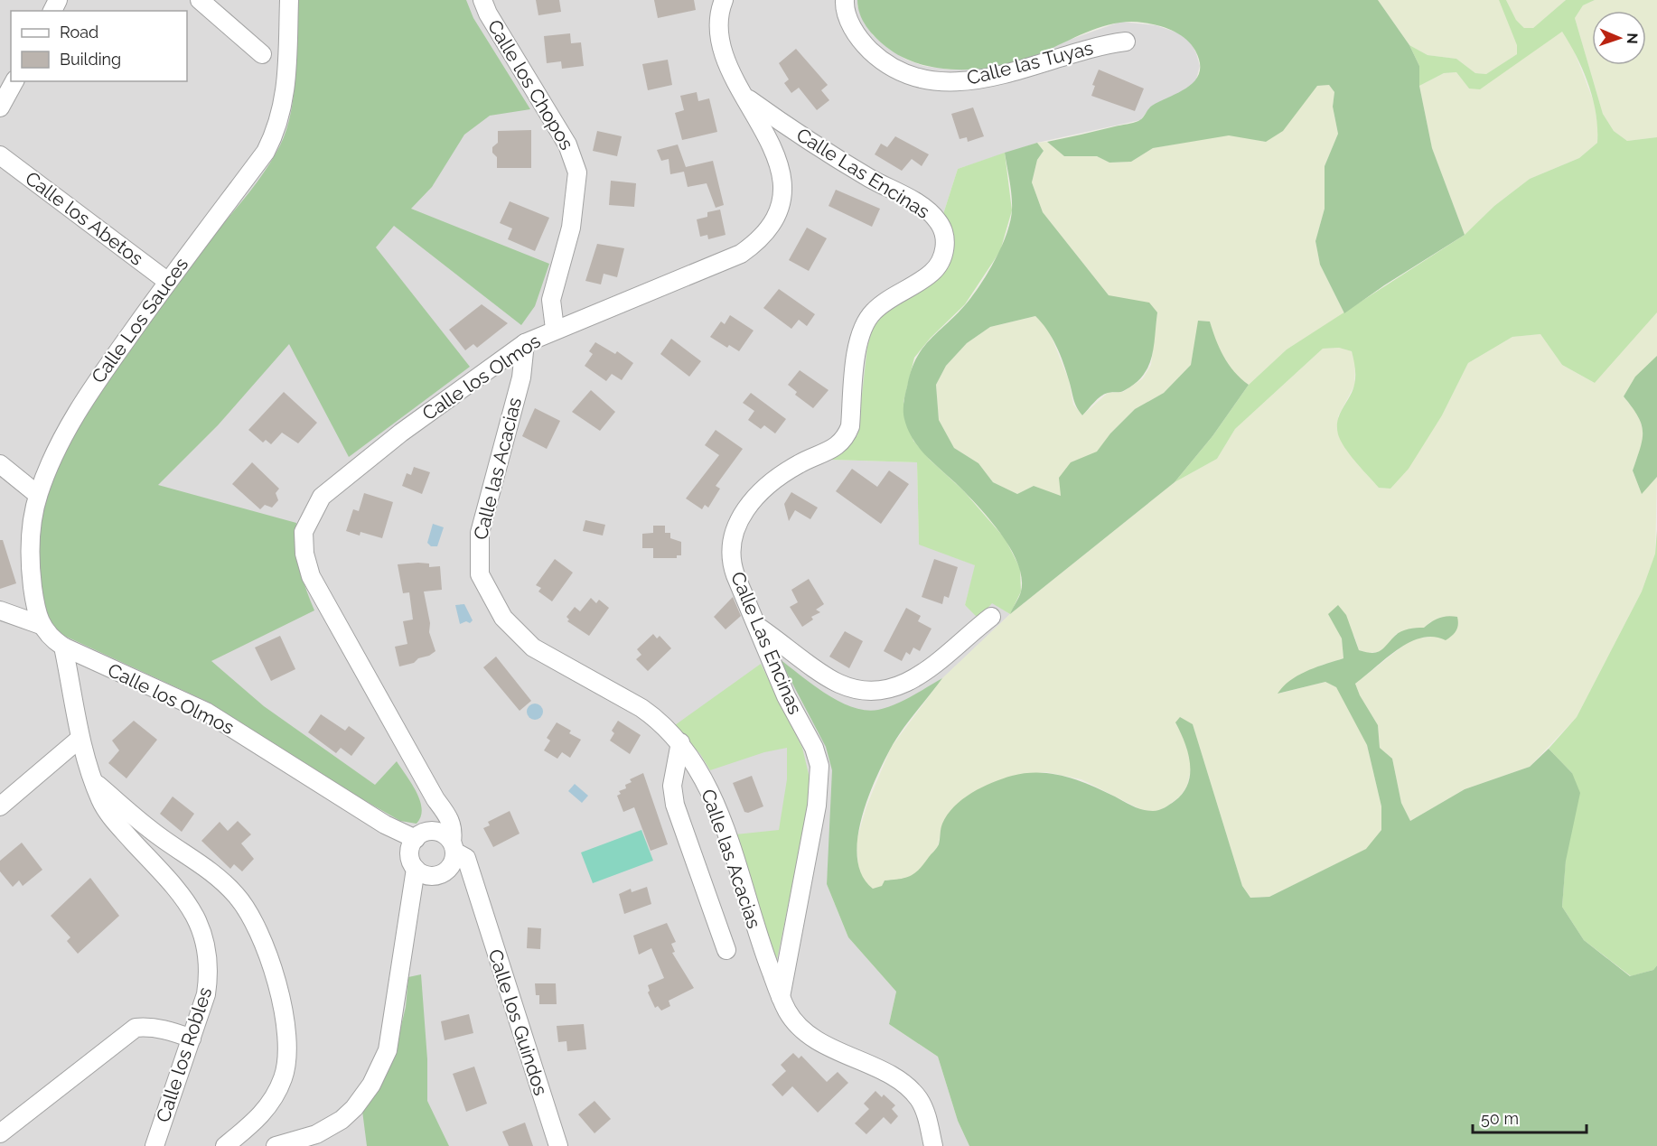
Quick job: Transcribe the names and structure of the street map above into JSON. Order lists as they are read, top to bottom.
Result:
{
  "streets": {
    "street": [
      "Calle las Tuyas",
      "Calle los Chopos",
      "Calle Las Encinas",
      "Calle los Abetos",
      "Calle Los Sauces",
      "Calle los Olmos",
      "Calle las Acacias",
      "Calle los Guindos",
      "Calle los Robles"
    ]
  },
  "crossings": [
    ["Calle los Chopos", "Calle los Olmos"],
    ["Calle Las Encinas", "Calle los Olmos"],
    ["Calle Las Encinas", "Calle las Acacias"],
    ["Calle los Abetos", "Calle Los Sauces"],
    ["Calle los Olmos", "Calle las Acacias"],
    ["Calle los Olmos", "Calle los Guindos"],
    ["Calle los Olmos", "Calle los Robles"]
  ],
  "legend": ["Road", "Building"],
  "scale_bar": "50 m",
  "north": "right"
}
